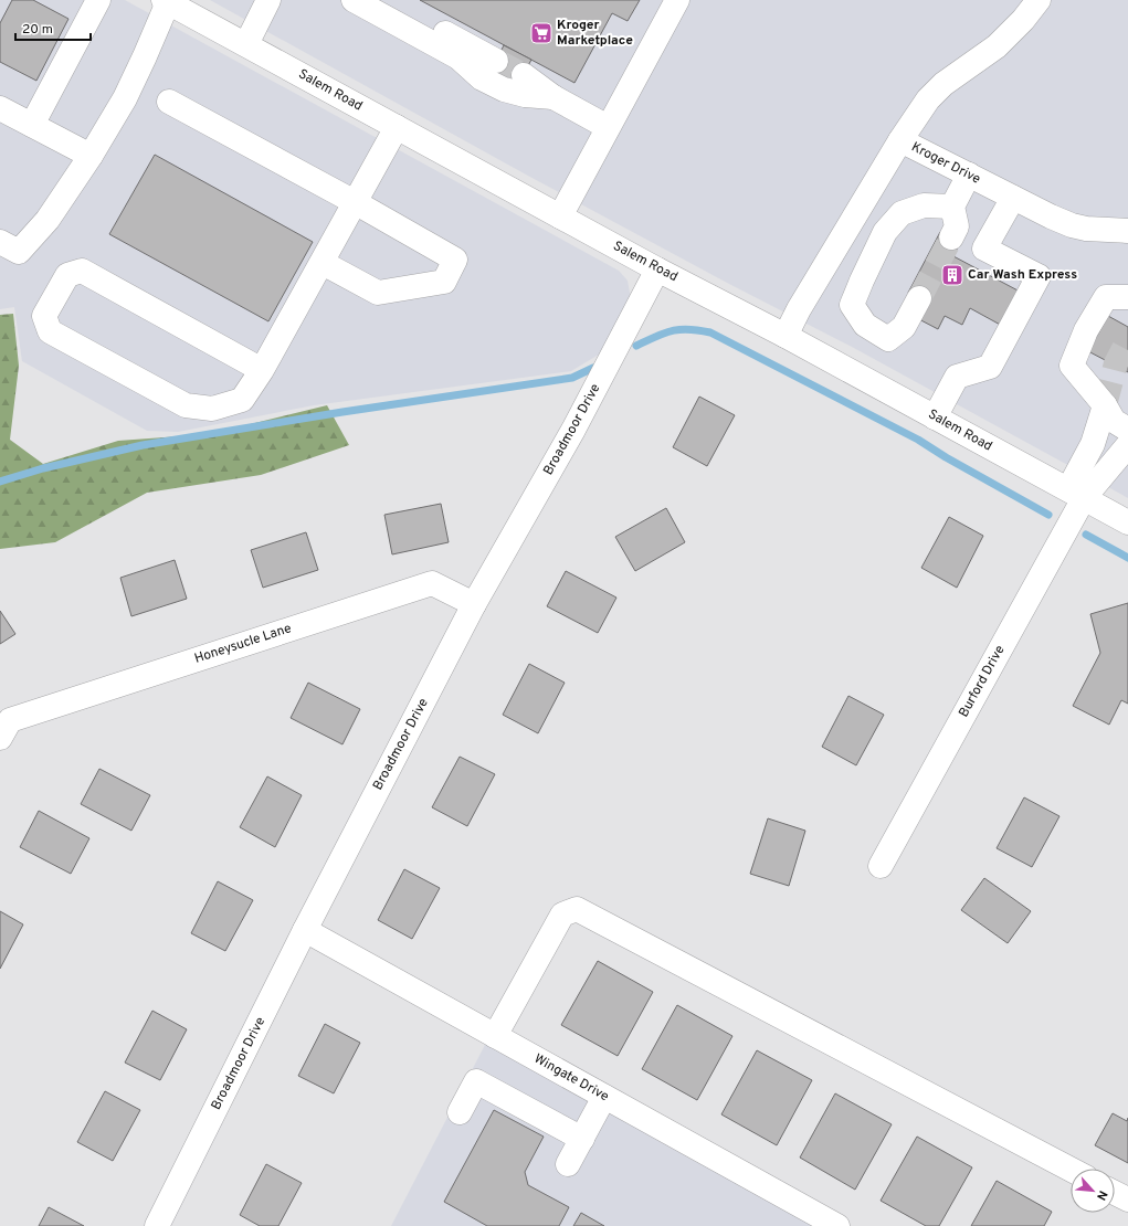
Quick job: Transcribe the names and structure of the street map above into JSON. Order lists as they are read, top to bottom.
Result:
{
  "streets": {
    "street": [
      "Salem Road",
      "Kroger Drive",
      "Broadmoor Drive",
      "Honeysucle Lane",
      "Burford Drive",
      "Wingate Drive"
    ]
  },
  "crossings": [
    ["Salem Road", "Kroger Drive"],
    ["Salem Road", "Broadmoor Drive"],
    ["Salem Road", "Burford Drive"],
    ["Broadmoor Drive", "Honeysucle Lane"],
    ["Broadmoor Drive", "Wingate Drive"]
  ],
  "places": {
    "supermarket": ["Kroger Marketplace"],
    "building": ["Car Wash Express"]
  },
  "scale_bar": "20 m",
  "north": "bottom right"
}
